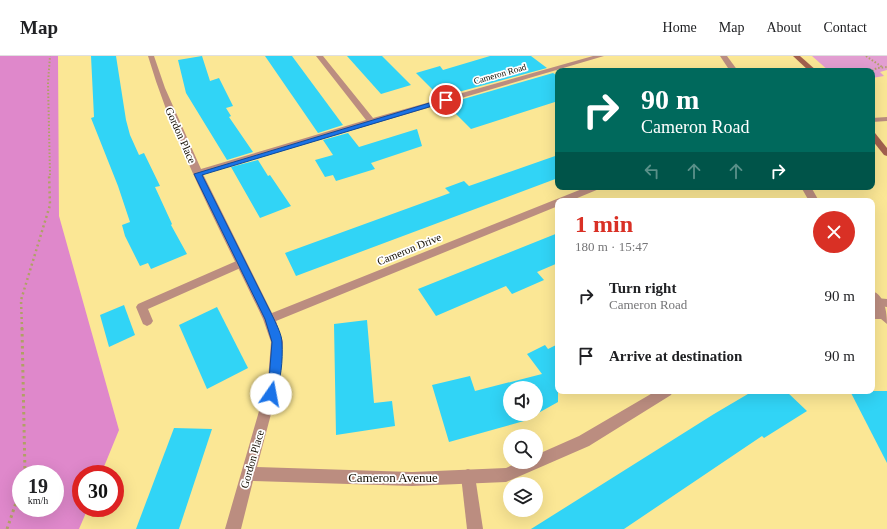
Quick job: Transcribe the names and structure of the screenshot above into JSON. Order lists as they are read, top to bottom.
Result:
{
  "streets": {
    "street": [
      "Cameron Road",
      "Gordon Place",
      "Cameron Drive",
      "Cameron Avenue"
    ]
  },
  "crossings": [
    ["Cameron Road", "Gordon Place"],
    ["Gordon Place", "Cameron Drive"],
    ["Gordon Place", "Cameron Avenue"]
  ],
  "page": {
    "header": "Map",
    "nav": [
      "Home",
      "Map",
      "About",
      "Contact"
    ],
    "turn": ["90 m", "Cameron Road"],
    "heading": ["1 min", "180 m · 15:47"],
    "list": [
      {
        "name": "Turn right",
        "note": "Cameron Road",
        "value": "90 m"
      },
      {
        "name": "Arrive at destination",
        "value": "90 m"
      }
    ],
    "speed": "19 km/h",
    "limit": "30"
  }
}
